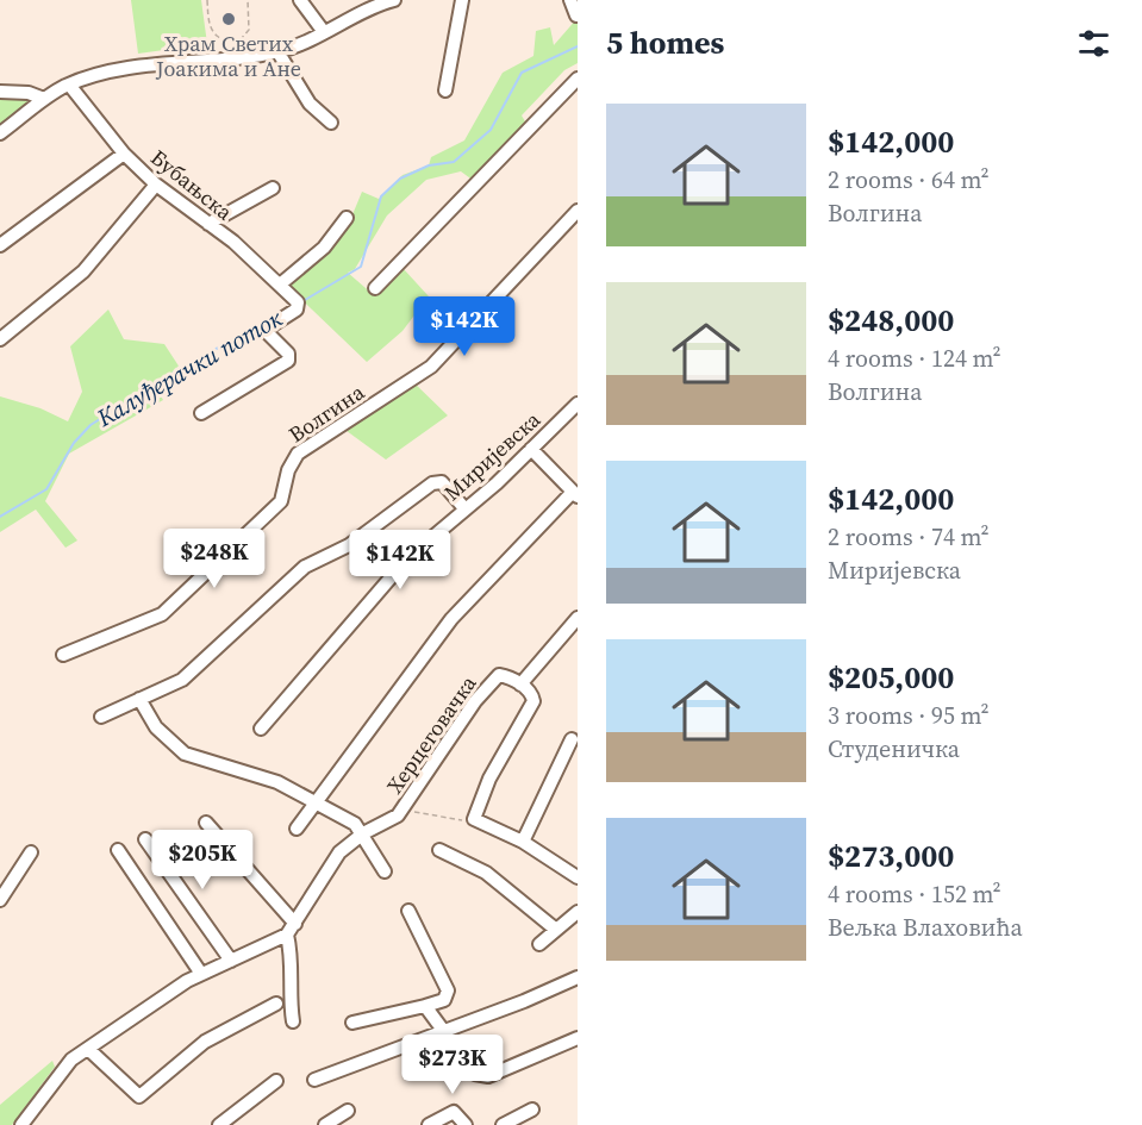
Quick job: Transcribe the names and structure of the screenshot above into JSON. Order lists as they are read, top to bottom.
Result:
{
  "streets": {
    "street": [
      "Бубањска",
      "Волгина",
      "Миријевска",
      "Херцеговачка"
    ]
  },
  "water": ["Калуђерачки поток"],
  "places": ["Храм Светих Јоакима и Ане"],
  "page": {
    "heading": "5 homes",
    "list": [
      {
        "name": "$142,000",
        "note": "2 rooms · 64 m² · Волгина"
      },
      {
        "name": "$248,000",
        "note": "4 rooms · 124 m² · Волгина"
      },
      {
        "name": "$142,000",
        "note": "2 rooms · 74 m² · Миријевска"
      },
      {
        "name": "$205,000",
        "note": "3 rooms · 95 m² · Студеничка"
      },
      {
        "name": "$273,000",
        "note": "4 rooms · 152 m² · Вељка Влаховића"
      }
    ],
    "price": [
      "$142K",
      "$248K",
      "$142K",
      "$205K",
      "$273K"
    ]
  }
}
